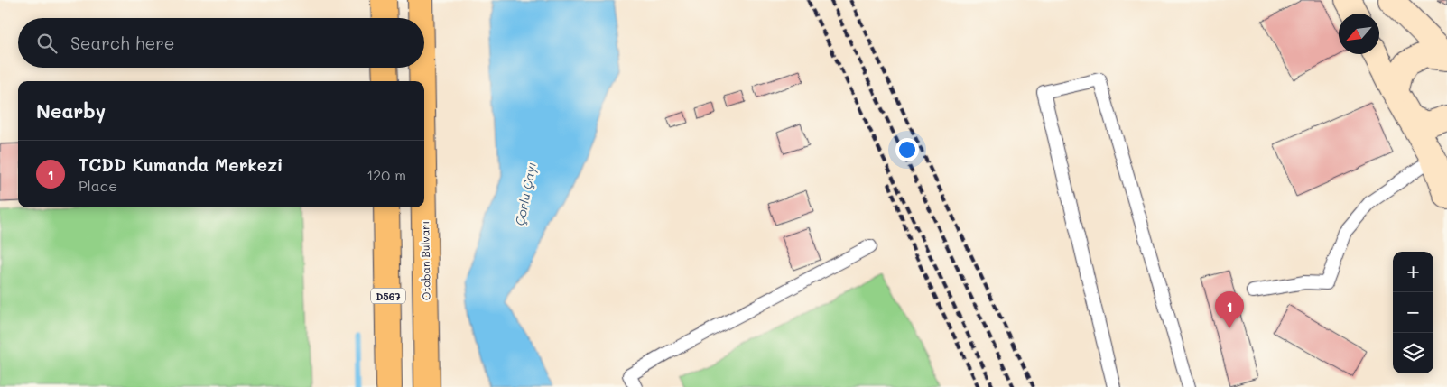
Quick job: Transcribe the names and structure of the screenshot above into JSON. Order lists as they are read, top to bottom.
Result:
{
  "streets": {
    "highway": ["Otoban Bulvarı", "D567"]
  },
  "water": ["Çorlu Çayı"],
  "north": "bottom left",
  "page": {
    "search": "Search here",
    "heading": "Nearby",
    "list": [
      {
        "mark": "1",
        "name": "TCDD Kumanda Merkezi",
        "note": "Place",
        "value": "120 m"
      }
    ],
    "map_buttons": ["+", "−"],
    "pins": "1"
  }
}
